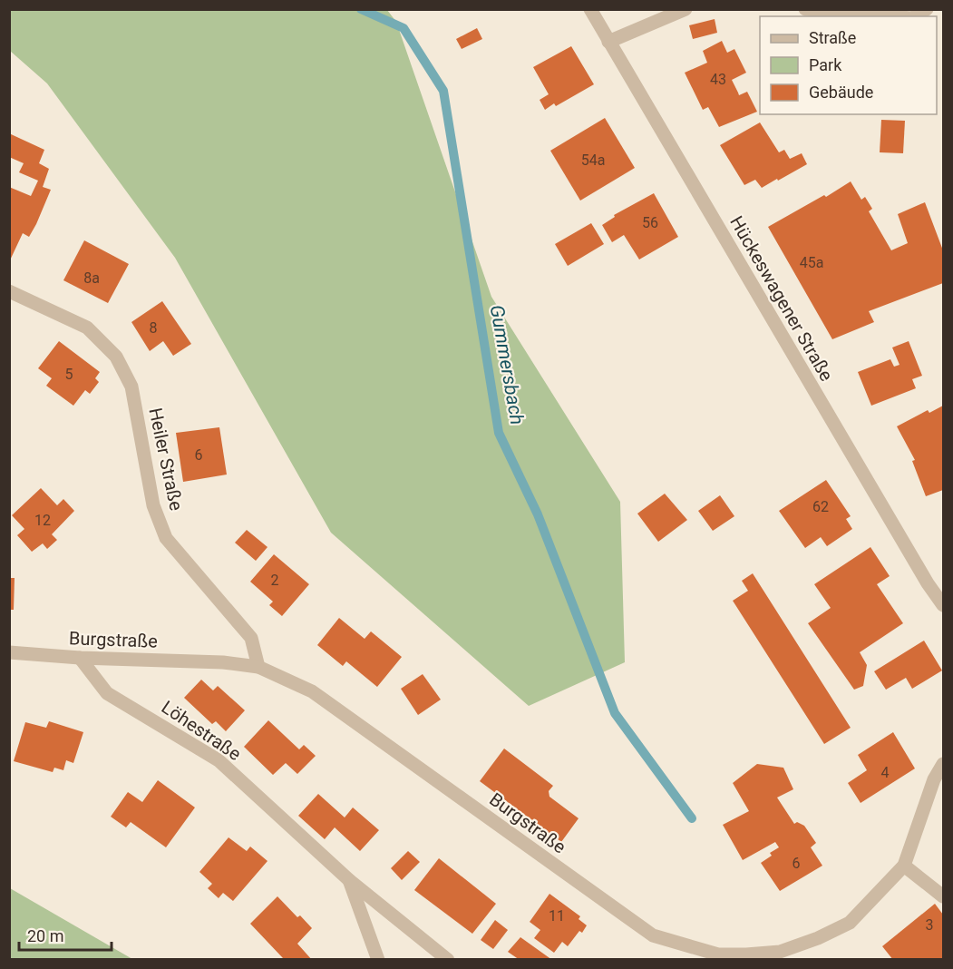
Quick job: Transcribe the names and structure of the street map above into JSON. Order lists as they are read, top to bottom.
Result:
{
  "streets": {
    "street": [
      "Hückeswagener Straße",
      "Heiler Straße",
      "Burgstraße",
      "Löhestraße"
    ]
  },
  "crossings": [
    ["Heiler Straße", "Burgstraße"],
    ["Burgstraße", "Löhestraße"]
  ],
  "water": ["Gummersbach"],
  "house_numbers": [
    "43",
    "54a",
    "56",
    "45a",
    "8a",
    "8",
    "5",
    "6",
    "62",
    "12",
    "2",
    "4",
    "6",
    "11",
    "3"
  ],
  "legend": ["Straße", "Park", "Gebäude"],
  "scale_bar": "20 m"
}
